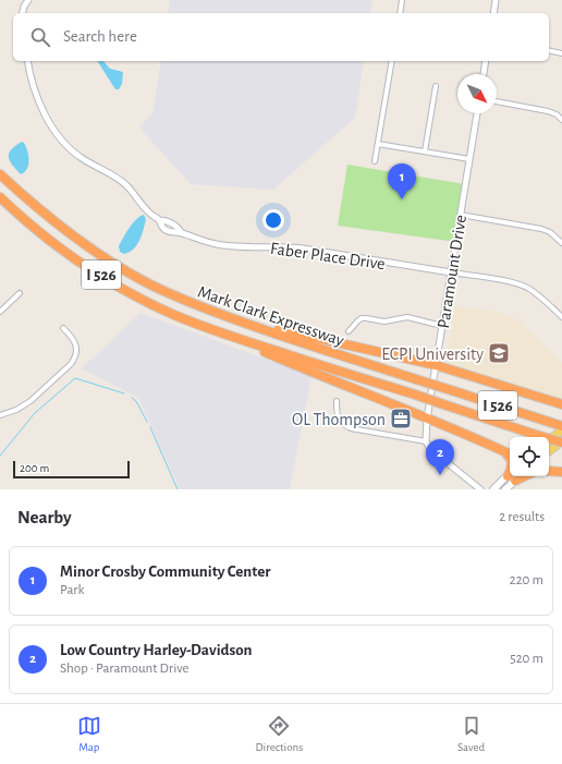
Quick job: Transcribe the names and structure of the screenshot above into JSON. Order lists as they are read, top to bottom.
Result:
{
  "streets": {
    "highway": ["I 526", "Mark Clark Expressway"],
    "street": ["Faber Place Drive", "Paramount Drive"]
  },
  "crossings": [
    ["Faber Place Drive", "Paramount Drive"]
  ],
  "places": {
    "school or university": ["ECPI University"],
    "office": ["OL Thompson"]
  },
  "scale_bar": "200 m",
  "north": "bottom right",
  "page": {
    "search": "Search here",
    "pins": ["1", "2"],
    "scale": "200 m",
    "heading": ["Nearby", "2 results"],
    "list": [
      {
        "mark": "1",
        "name": "Minor Crosby Community Center",
        "note": "Park",
        "value": "220 m"
      },
      {
        "mark": "2",
        "name": "Low Country Harley-Davidson",
        "note": "Shop · Paramount Drive",
        "value": "520 m"
      }
    ],
    "nav": ["Map", "Directions", "Saved"]
  }
}
